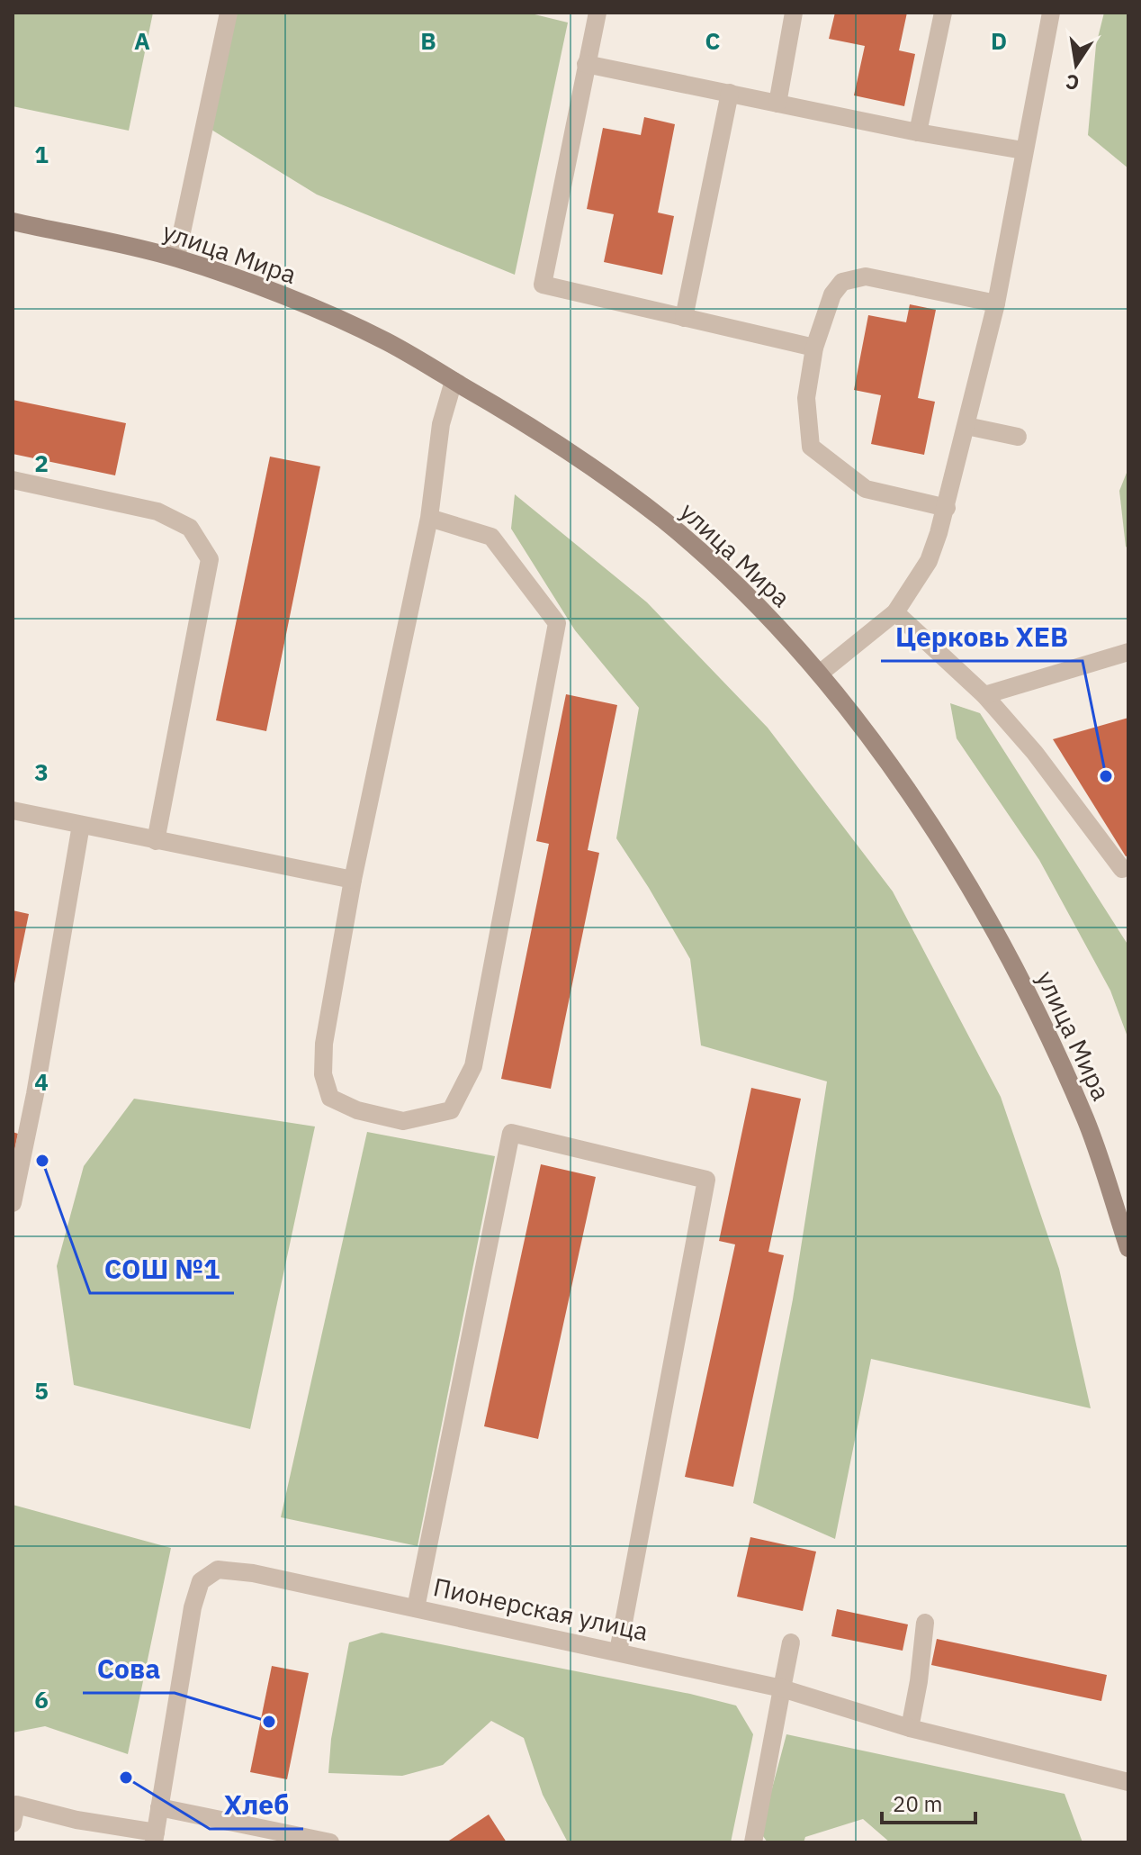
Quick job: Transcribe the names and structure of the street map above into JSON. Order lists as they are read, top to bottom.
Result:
{
  "streets": {
    "main road": ["улица Мира"],
    "street": ["Пионерская улица"]
  },
  "places": [
    "Церковь ХЕВ",
    "СОШ №1",
    "Сова",
    "Хлеб"
  ],
  "scale_bar": "20 m",
  "north": "bottom",
  "grid": {
    "columns": [
      "A",
      "B",
      "C",
      "D"
    ],
    "rows": [
      "1",
      "2",
      "3",
      "4",
      "5",
      "6"
    ]
  }
}
